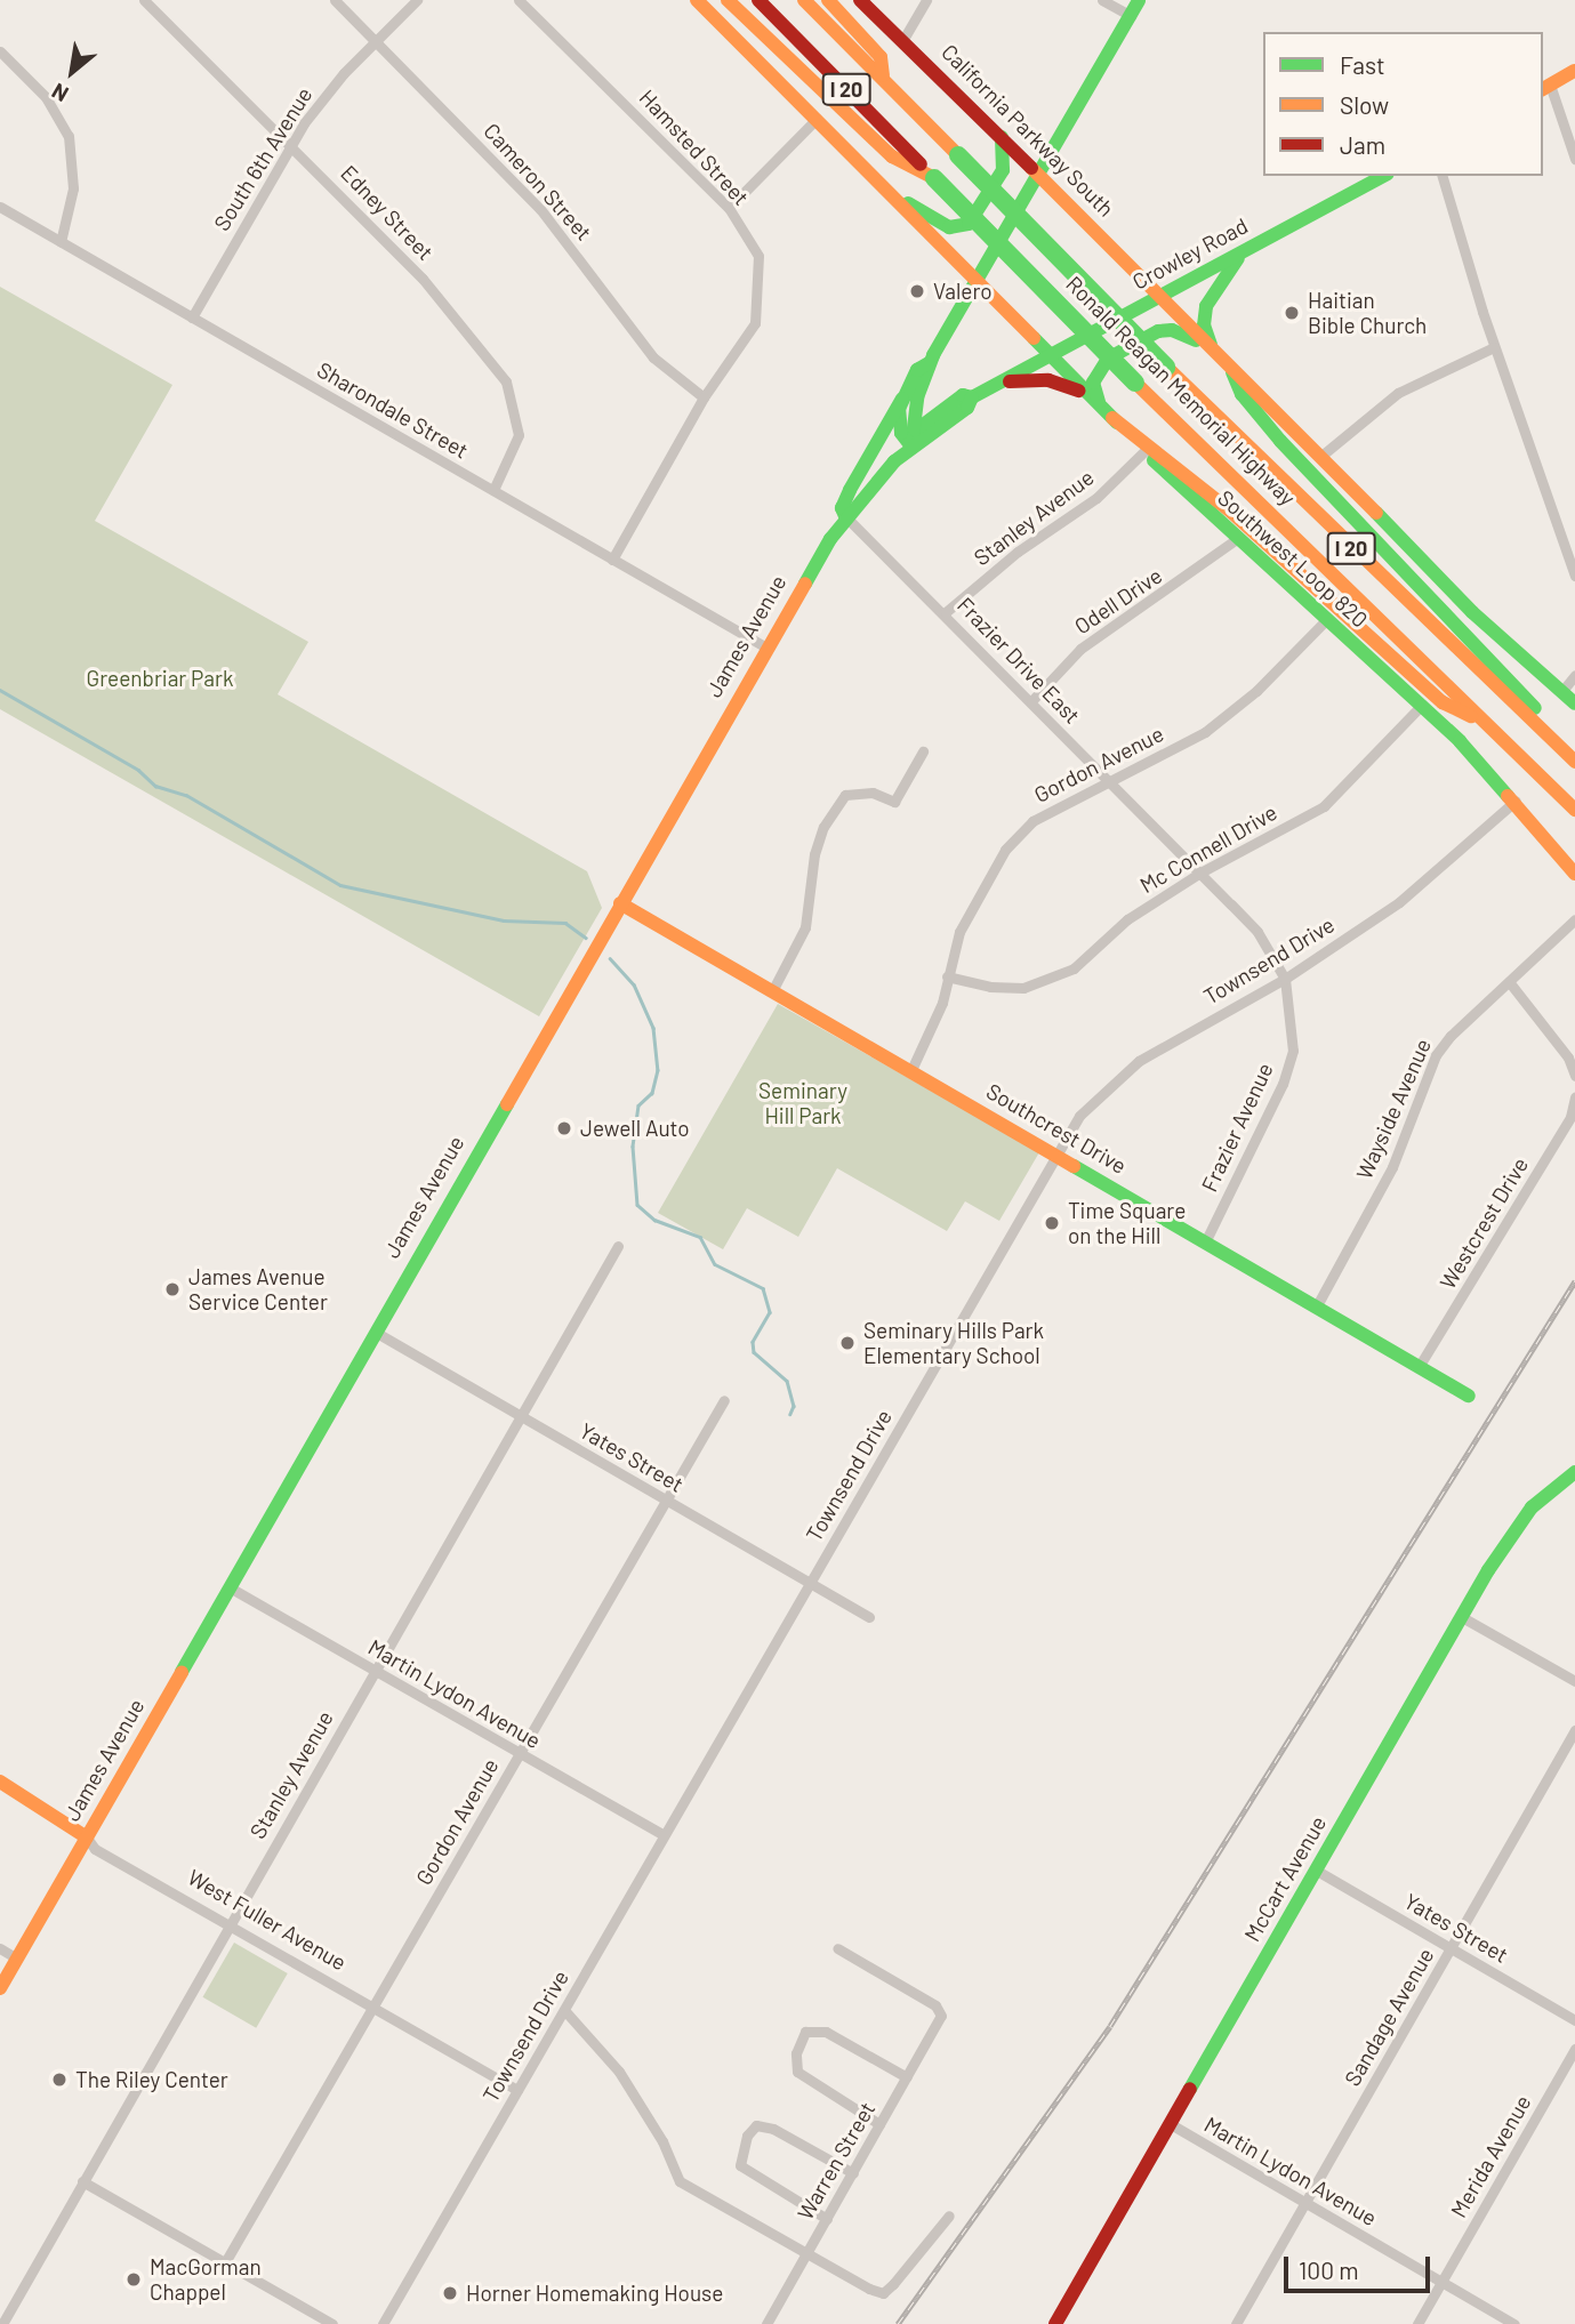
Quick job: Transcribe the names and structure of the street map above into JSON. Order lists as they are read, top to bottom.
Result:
{
  "streets": {
    "main road": [
      "I 20",
      "California Parkway South",
      "Crowley Road",
      "Ronald Reagan Memorial Highway",
      "Southwest Loop 820",
      "James Avenue",
      "Southcrest Drive",
      "McCart Avenue",
      "West Fuller Avenue"
    ],
    "street": [
      "Hamsted Street",
      "South 6th Avenue",
      "Cameron Street",
      "Edney Street",
      "Sharondale Street",
      "Stanley Avenue",
      "Odell Drive",
      "Frazier Drive East",
      "Gordon Avenue",
      "Mc Connell Drive",
      "Townsend Drive",
      "Wayside Avenue",
      "Frazier Avenue",
      "Westcrest Drive",
      "Yates Street",
      "Martin Lydon Avenue",
      "Sandage Avenue",
      "Merida Avenue",
      "Warren Street"
    ]
  },
  "crossings": [
    ["California Parkway South", "Crowley Road"],
    ["Hamsted Street", "Cameron Street"],
    ["Hamsted Street", "Sharondale Street"],
    ["South 6th Avenue", "Cameron Street"],
    ["South 6th Avenue", "Edney Street"],
    ["South 6th Avenue", "Sharondale Street"],
    ["Edney Street", "Sharondale Street"],
    ["Crowley Road", "Southwest Loop 820"],
    ["Crowley Road", "James Avenue"],
    ["Sharondale Street", "James Avenue"],
    ["Stanley Avenue", "Southwest Loop 820"],
    ["Stanley Avenue", "Frazier Drive East"],
    ["Stanley Avenue", "Yates Street"],
    ["Stanley Avenue", "Martin Lydon Avenue"],
    ["Stanley Avenue", "West Fuller Avenue"],
    ["Southwest Loop 820", "Odell Drive"],
    ["Southwest Loop 820", "Gordon Avenue"],
    ["Southwest Loop 820", "Mc Connell Drive"],
    ["Southwest Loop 820", "Townsend Drive"],
    ["Odell Drive", "Frazier Drive East"],
    ["James Avenue", "Frazier Drive East"],
    ["James Avenue", "Southcrest Drive"],
    ["James Avenue", "Yates Street"],
    ["James Avenue", "Martin Lydon Avenue"],
    ["James Avenue", "West Fuller Avenue"],
    ["Frazier Drive East", "Gordon Avenue"],
    ["Frazier Drive East", "Mc Connell Drive"],
    ["Frazier Drive East", "Townsend Drive"],
    ["Frazier Drive East", "Frazier Avenue"],
    ["Gordon Avenue", "Mc Connell Drive"],
    ["Gordon Avenue", "Southcrest Drive"],
    ["Gordon Avenue", "Yates Street"],
    ["Gordon Avenue", "Martin Lydon Avenue"],
    ["Gordon Avenue", "West Fuller Avenue"],
    ["Townsend Drive", "Frazier Avenue"],
    ["Townsend Drive", "Southcrest Drive"],
    ["Townsend Drive", "Yates Street"],
    ["Townsend Drive", "Martin Lydon Avenue"],
    ["Townsend Drive", "West Fuller Avenue"],
    ["Wayside Avenue", "Southcrest Drive"],
    ["Frazier Avenue", "Southcrest Drive"],
    ["Southcrest Drive", "Westcrest Drive"],
    ["Yates Street", "McCart Avenue"],
    ["Yates Street", "Sandage Avenue"],
    ["Martin Lydon Avenue", "McCart Avenue"],
    ["Martin Lydon Avenue", "Sandage Avenue"],
    ["Martin Lydon Avenue", "Merida Avenue"]
  ],
  "parks": ["Greenbriar Park", "Seminary Hill Park"],
  "places": [
    "Valero",
    "Haitian Bible Church",
    "Jewell Auto",
    "Time Square on the Hill",
    "James Avenue Service Center",
    "Seminary Hills Park Elementary School",
    "The Riley Center",
    "MacGorman Chappel",
    "Horner Homemaking House"
  ],
  "legend": ["Fast", "Slow", "Jam"],
  "scale_bar": "100 m",
  "north": "bottom left"
}
